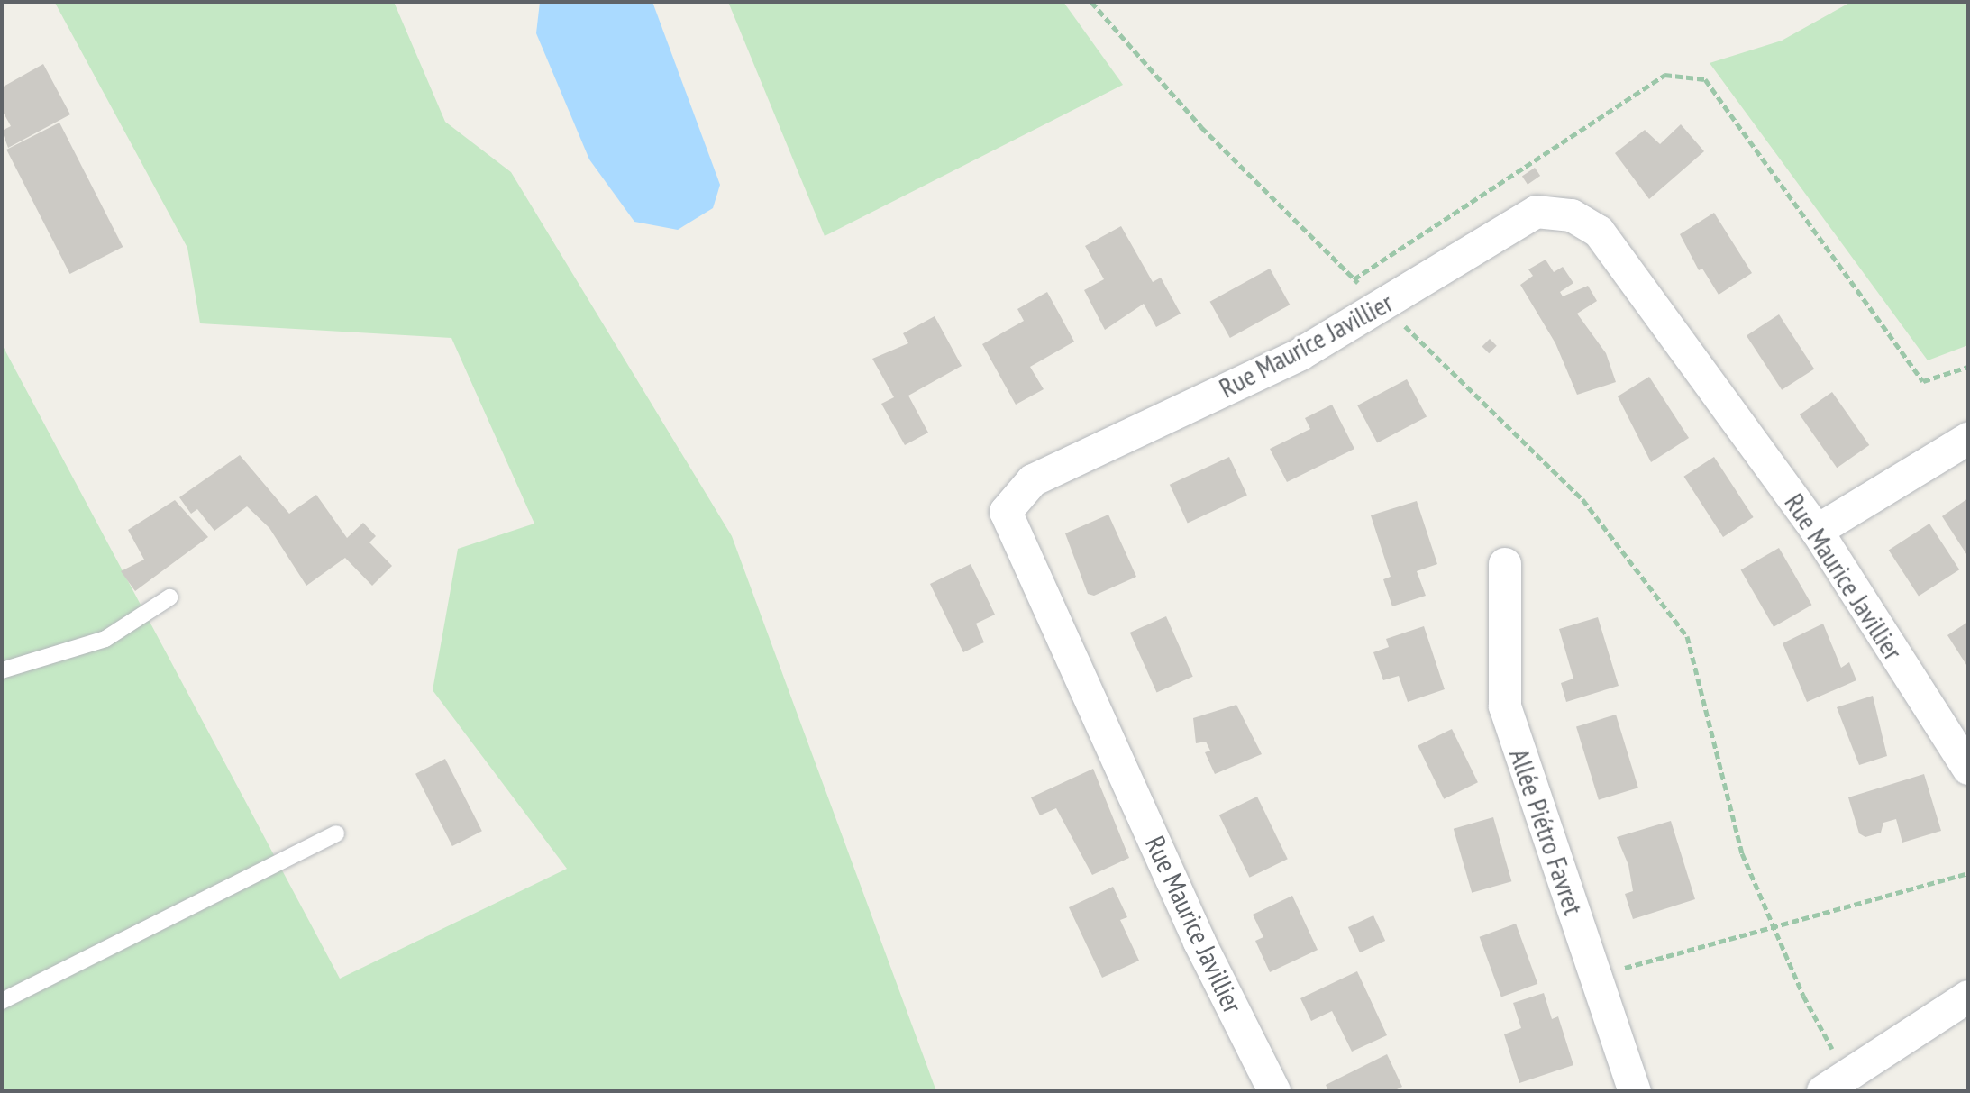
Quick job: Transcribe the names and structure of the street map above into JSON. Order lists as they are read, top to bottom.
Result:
{
  "streets": {
    "street": ["Rue Maurice Javillier", "Allée Piétro Favret"]
  }
}
